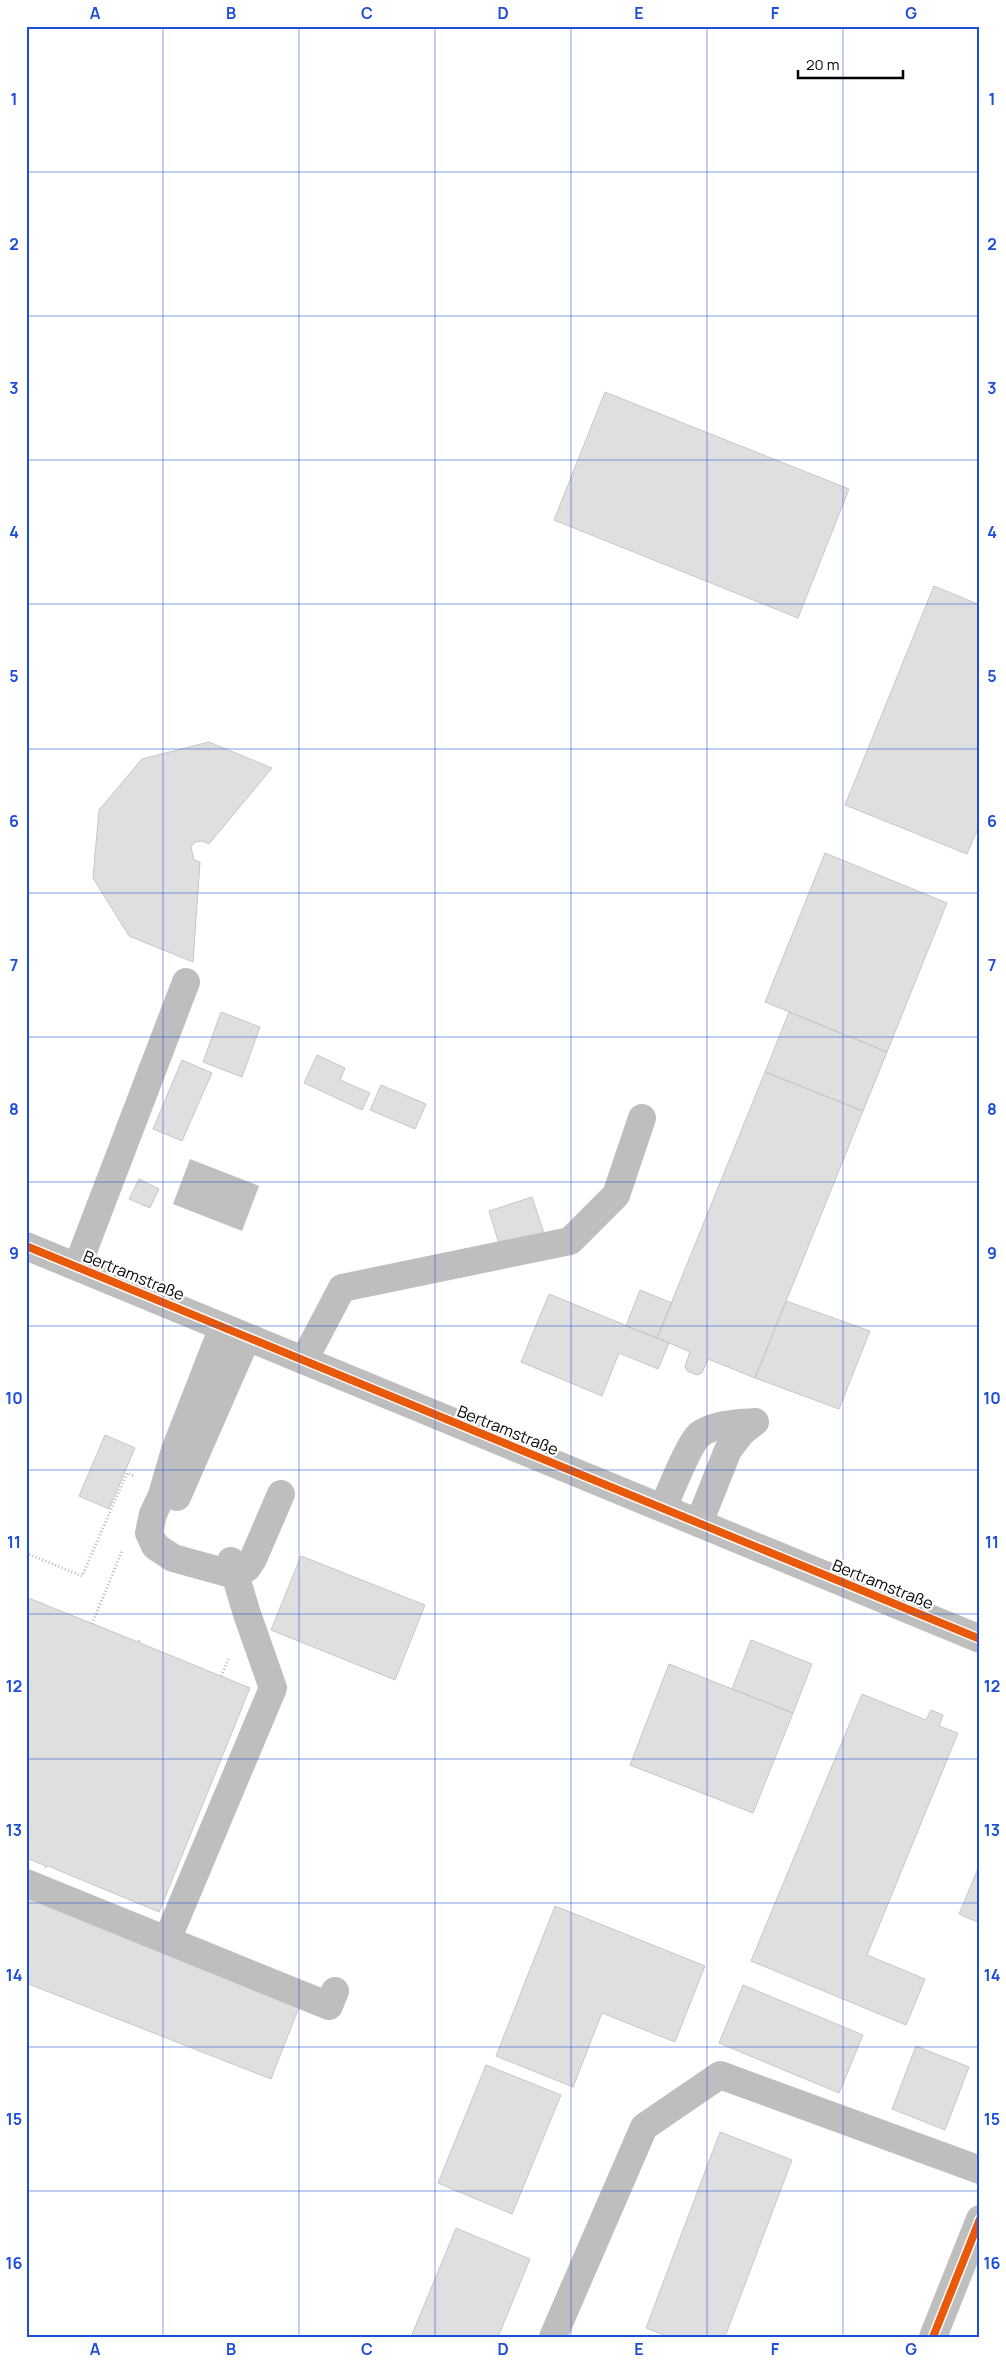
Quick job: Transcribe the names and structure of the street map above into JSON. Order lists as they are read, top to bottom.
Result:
{
  "streets": {
    "street": ["Bertramstraße"]
  },
  "scale_bar": "20 m",
  "grid": {
    "columns": [
      "A",
      "B",
      "C",
      "D",
      "E",
      "F",
      "G"
    ],
    "rows": [
      "1",
      "2",
      "3",
      "4",
      "5",
      "6",
      "7",
      "8",
      "9",
      "10",
      "11",
      "12",
      "13",
      "14",
      "15",
      "16"
    ]
  }
}
